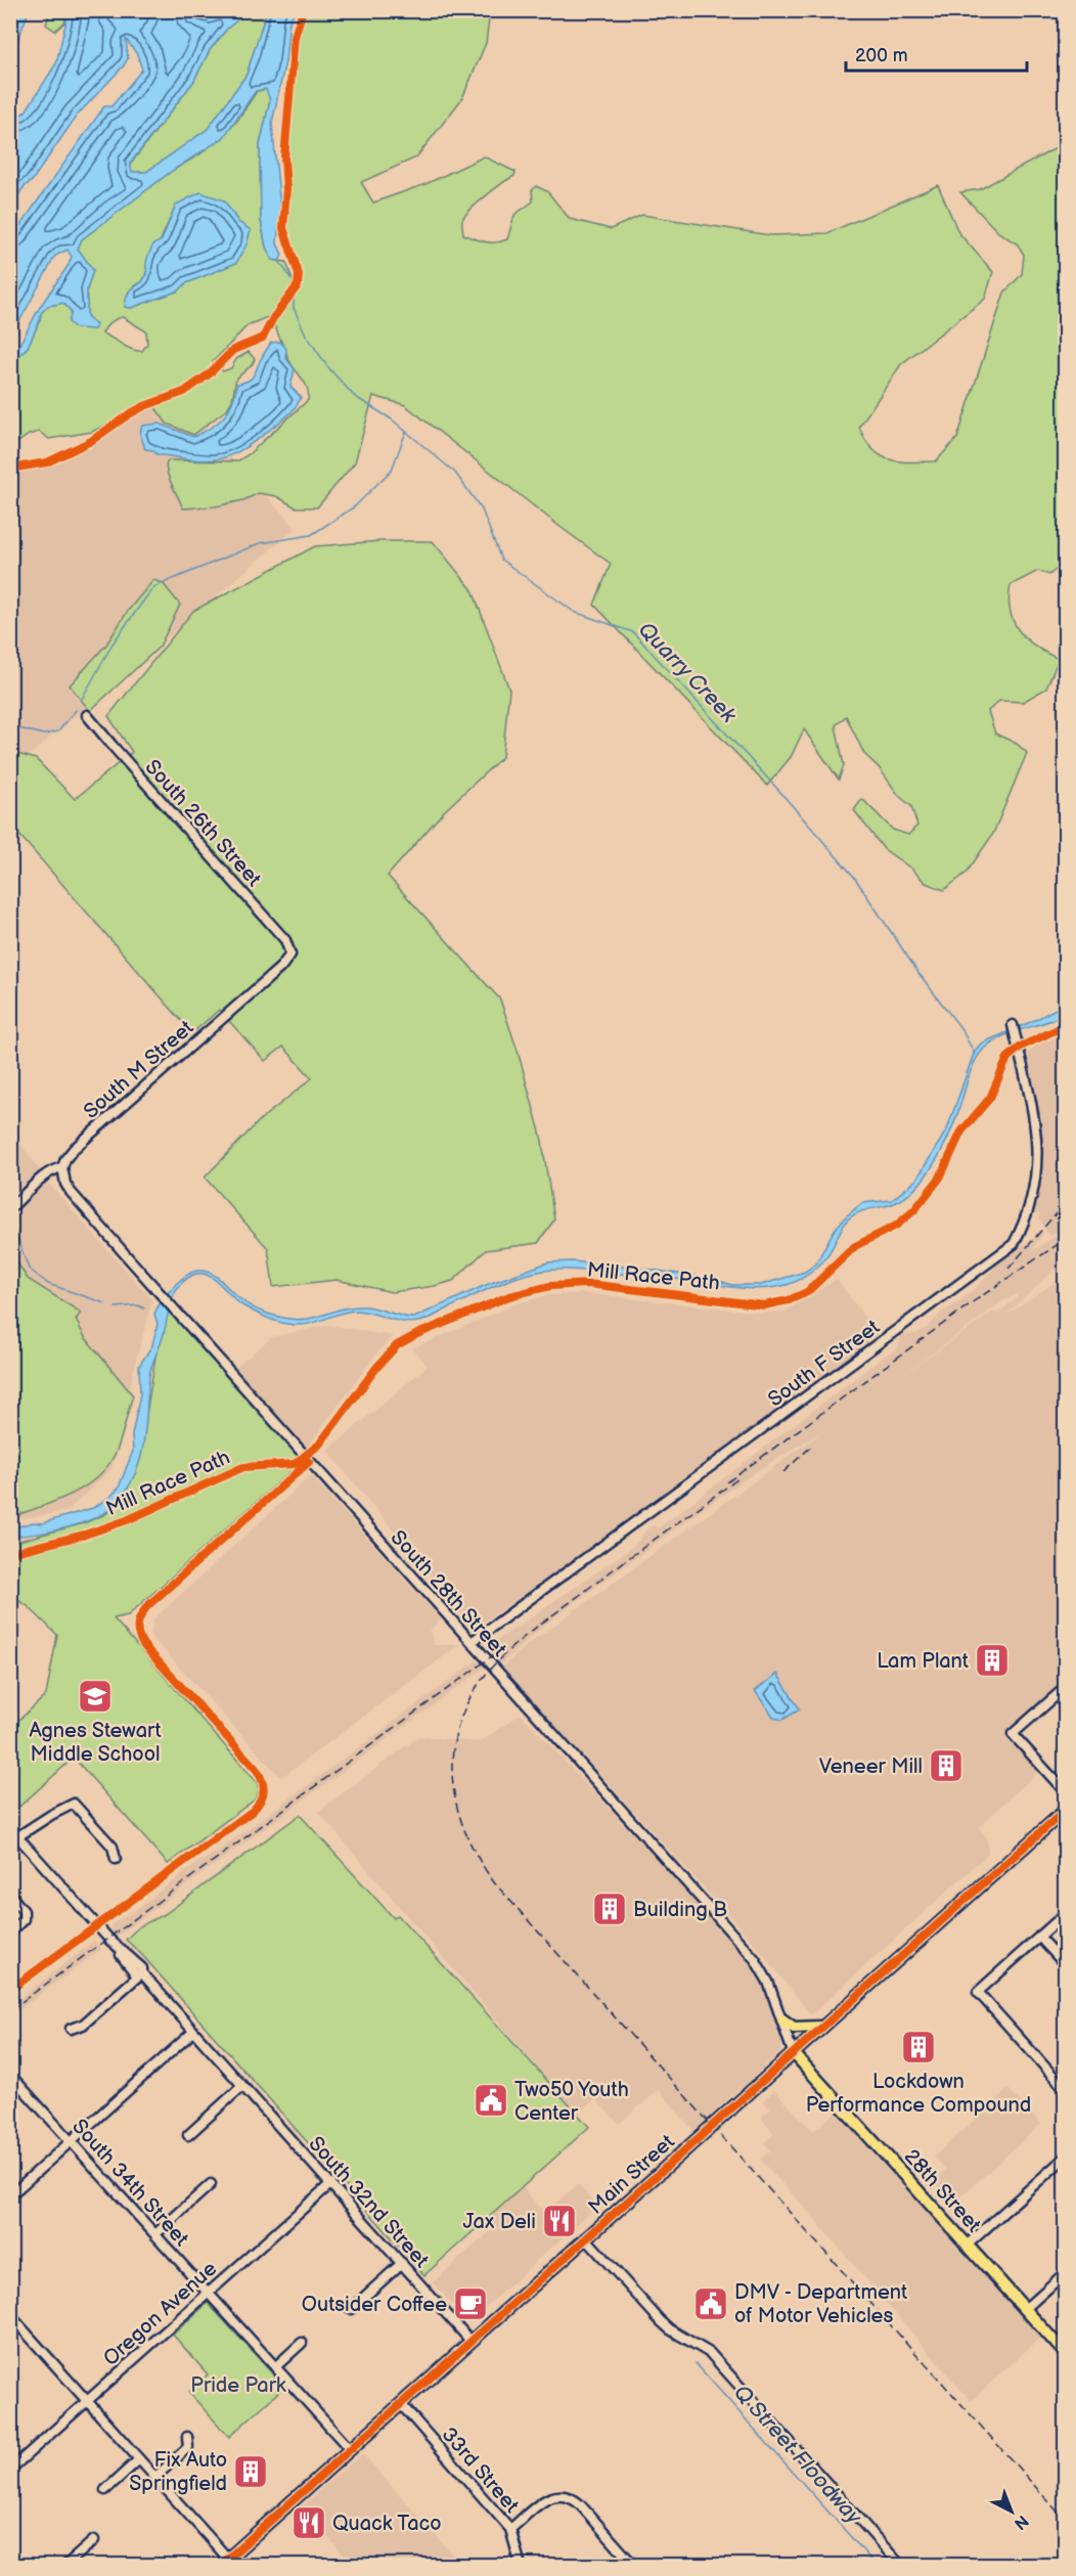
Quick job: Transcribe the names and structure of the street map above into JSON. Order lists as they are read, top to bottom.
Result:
{
  "streets": {
    "main road": ["Main Street", "28th Street"],
    "street": [
      "South 26th Street",
      "South M Street",
      "South F Street",
      "South 28th Street",
      "South 34th Street",
      "South 32nd Street",
      "Oregon Avenue",
      "33rd Street"
    ],
    "cycle path": ["Mill Race Path"]
  },
  "crossings": [
    ["South 26th Street", "South M Street"],
    ["South M Street", "South 28th Street"],
    ["South F Street", "South 28th Street"],
    ["South 28th Street", "Main Street"],
    ["South 28th Street", "28th Street"],
    ["Main Street", "South 34th Street"],
    ["Main Street", "28th Street"],
    ["Main Street", "South 32nd Street"],
    ["Main Street", "33rd Street"],
    ["South 34th Street", "Oregon Avenue"],
    ["South 32nd Street", "Oregon Avenue"]
  ],
  "water": ["Quarry Creek", "Q Street Floodway"],
  "parks": ["Pride Park"],
  "places": {
    "building": [
      "Lam Plant",
      "Veneer Mill",
      "Building B",
      "Lockdown Performance Compound",
      "Fix Auto Springfield"
    ],
    "school or university": ["Agnes Stewart Middle School"],
    "public building": ["Two50 Youth Center", "DMV - Department of Motor Vehicles"],
    "restaurant": ["Jax Deli", "Quack Taco"],
    "cafe": ["Outsider Coffee"]
  },
  "scale_bar": "200 m",
  "north": "bottom right"
}
